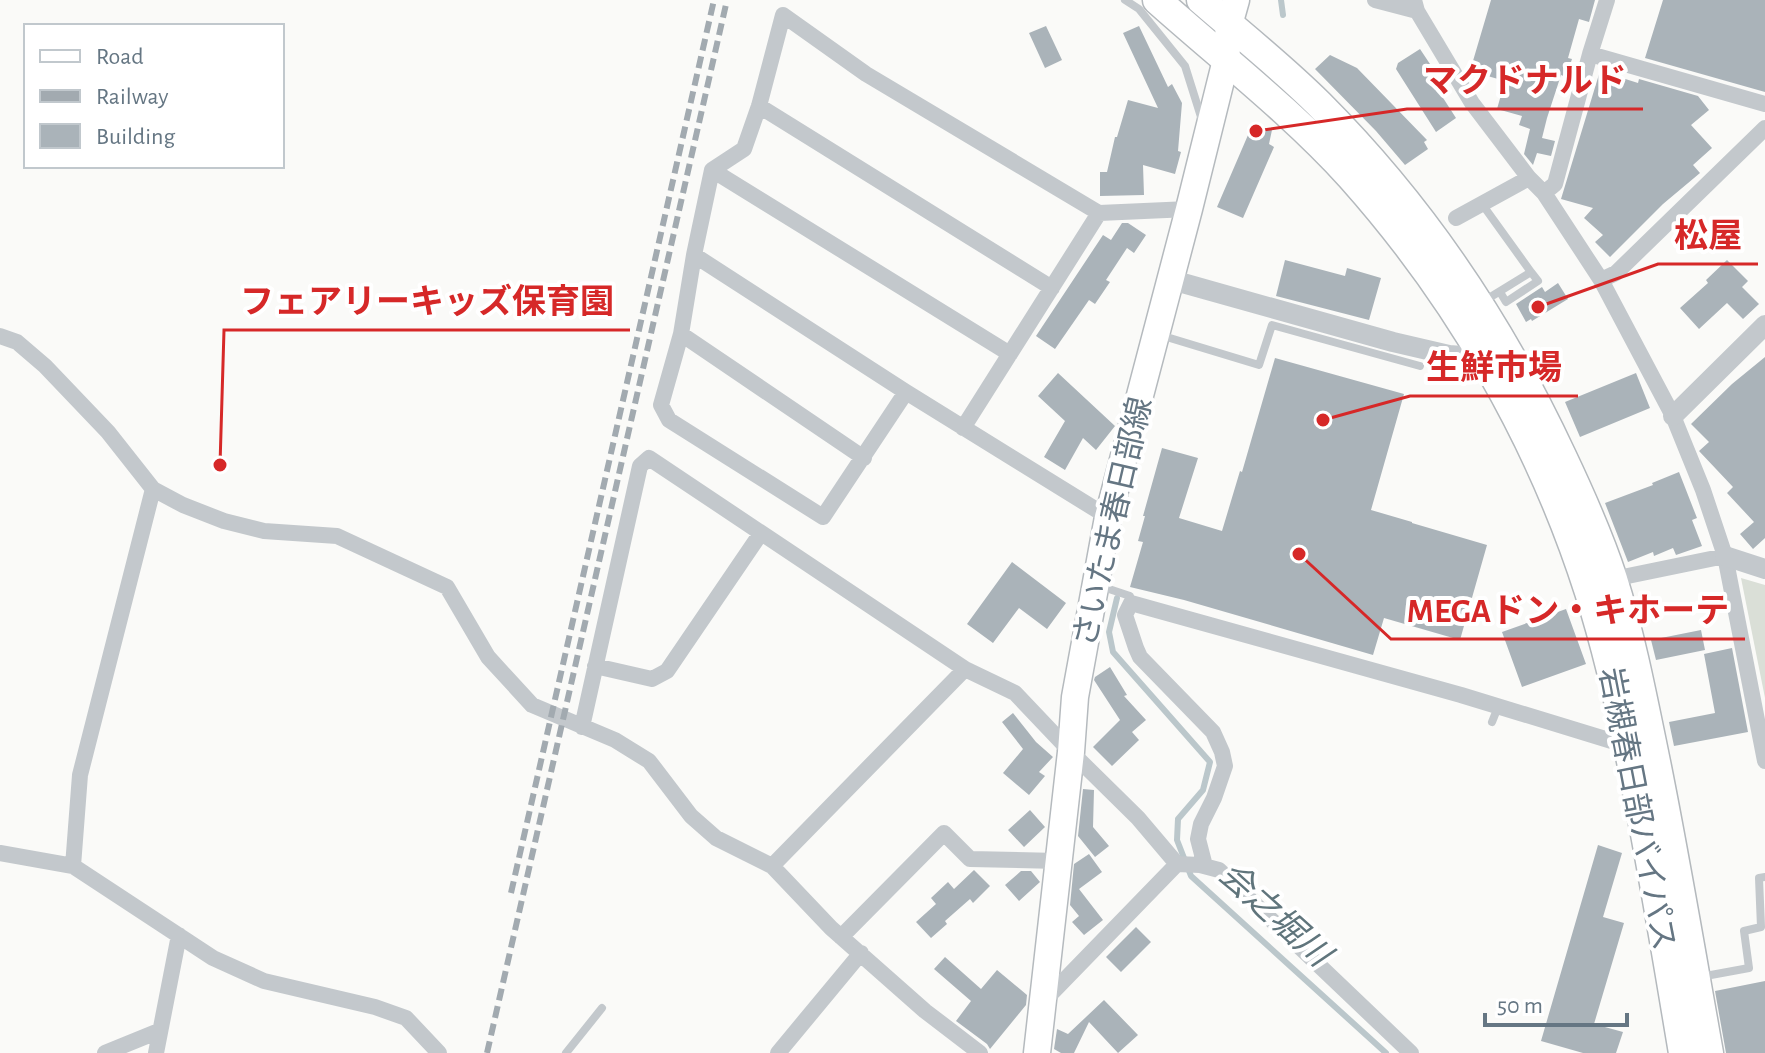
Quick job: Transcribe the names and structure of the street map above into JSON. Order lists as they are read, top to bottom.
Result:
{
  "streets": {
    "highway": ["岩槻春日部バイパス"],
    "main road": ["さいたま春日部線"]
  },
  "crossings": [
    ["さいたま春日部線", "岩槻春日部バイパス"]
  ],
  "water": ["会之堀川"],
  "places": [
    "マクドナルド",
    "松屋",
    "生鮮市場",
    "フェアリーキッズ保育園",
    "MEGAドン・キホーテ"
  ],
  "legend": ["Road", "Railway", "Building"],
  "scale_bar": "50 m"
}
